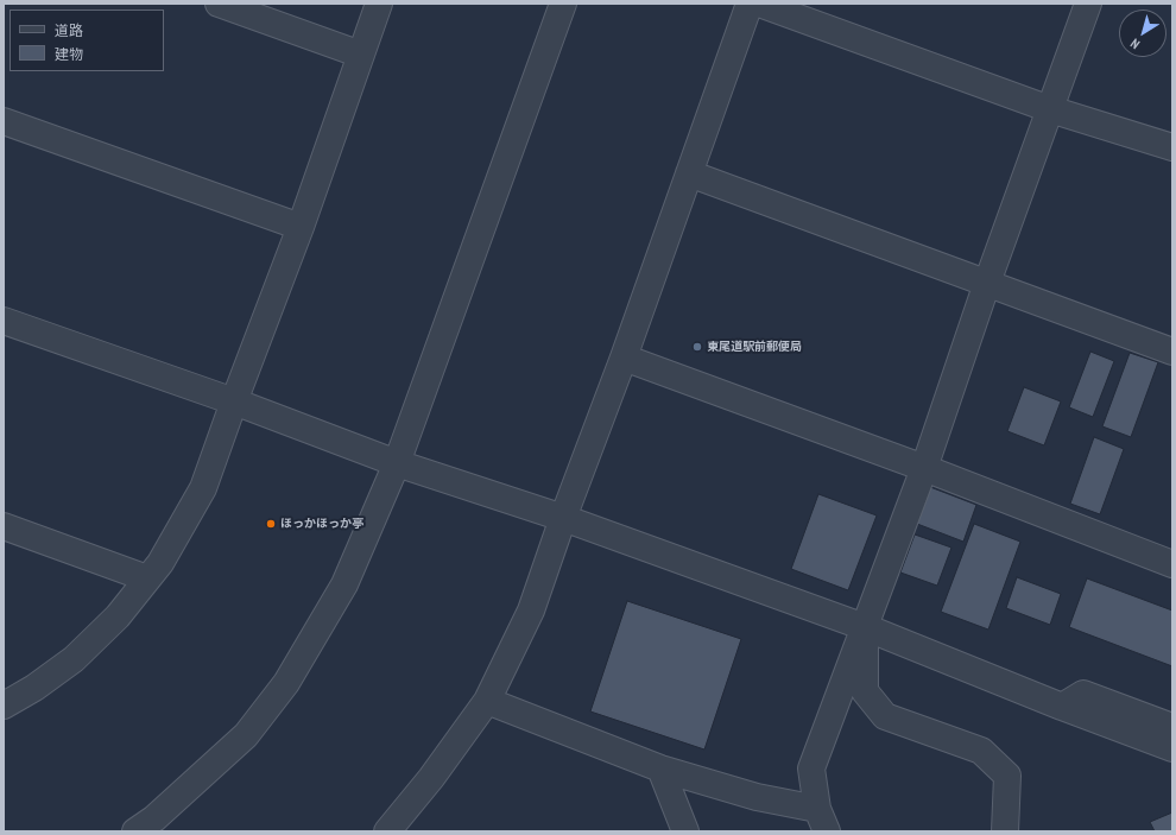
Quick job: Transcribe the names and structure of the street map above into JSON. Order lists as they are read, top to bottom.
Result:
{
  "places": ["東尾道駅前郵便局", "ほっかほっか亭"],
  "legend": ["道路", "建物"],
  "north": "bottom left"
}
